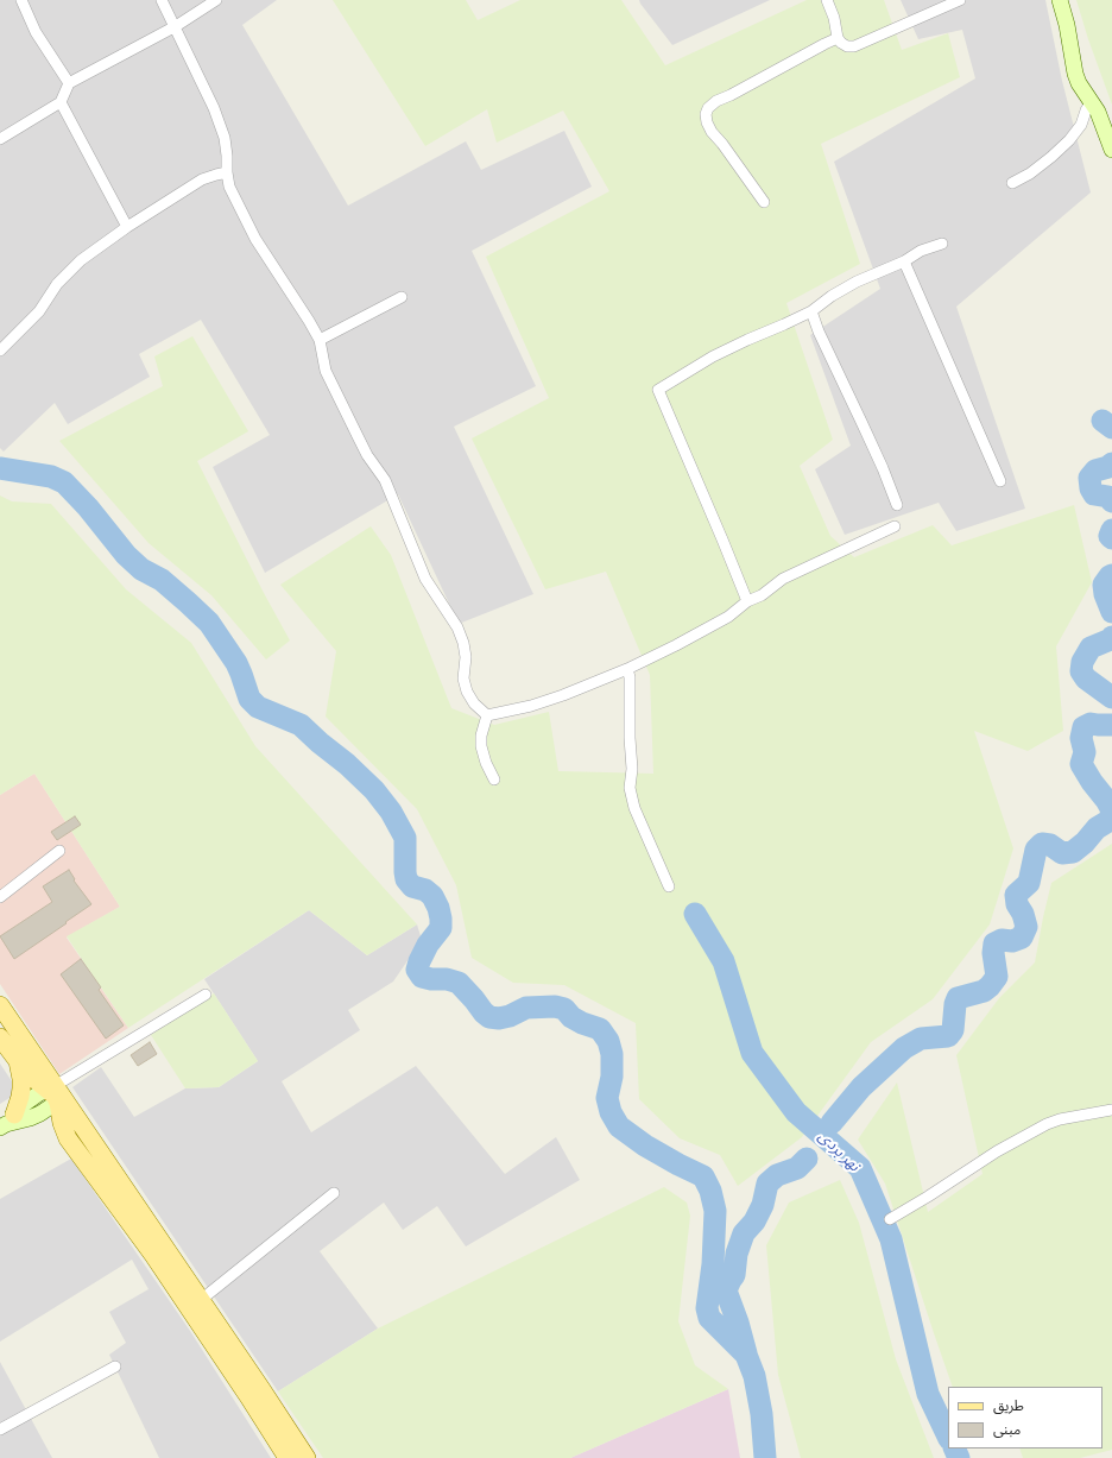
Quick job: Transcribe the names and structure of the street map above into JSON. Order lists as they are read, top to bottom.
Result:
{
  "water": ["نهر بردى"],
  "legend": ["طريق", "مبنى"]
}
